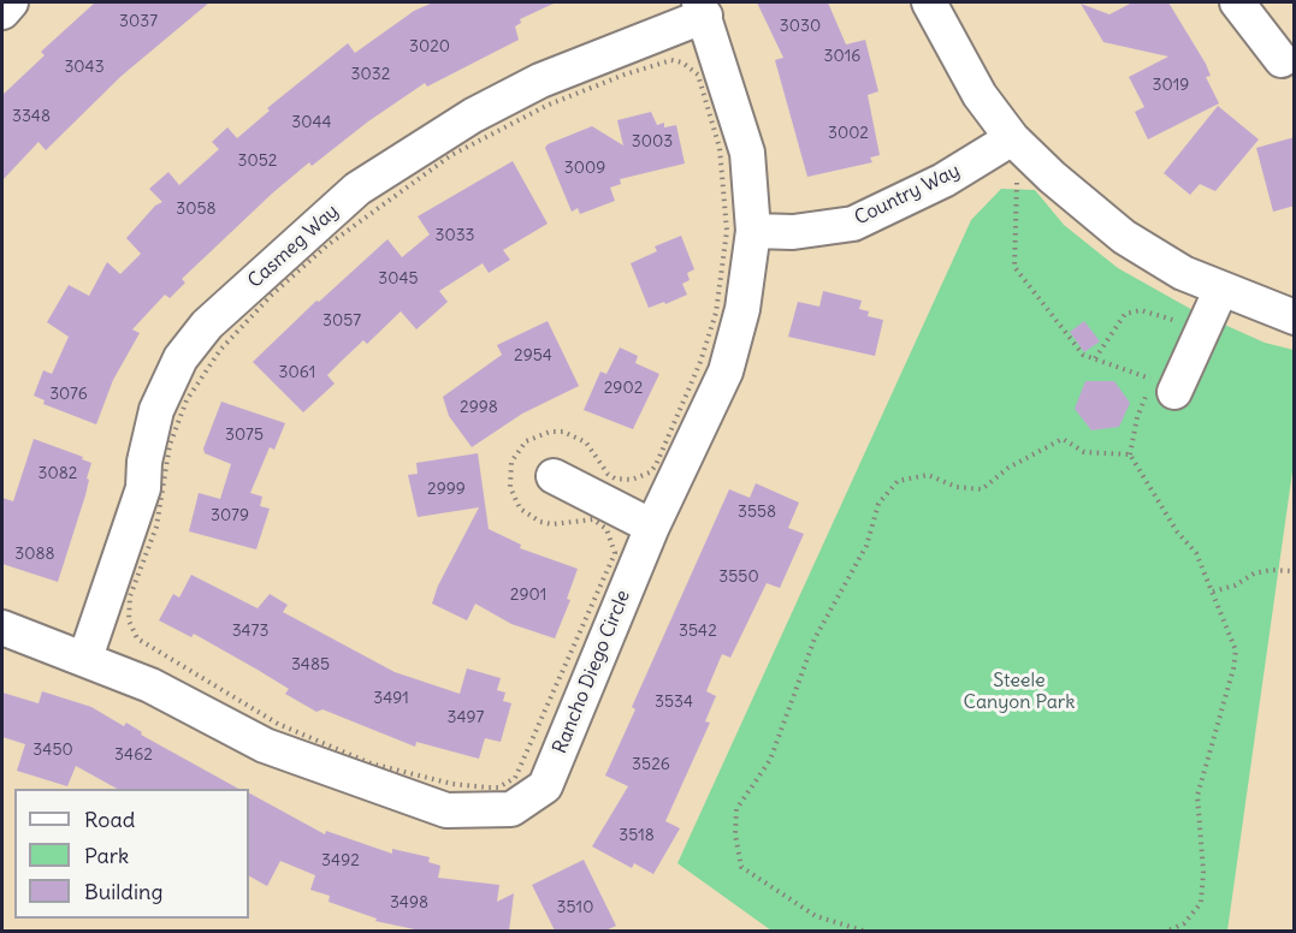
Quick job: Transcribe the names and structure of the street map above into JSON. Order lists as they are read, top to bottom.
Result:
{
  "streets": {
    "street": ["Country Way", "Casmeg Way", "Rancho Diego Circle"]
  },
  "crossings": [
    ["Country Way", "Rancho Diego Circle"],
    ["Casmeg Way", "Rancho Diego Circle"]
  ],
  "parks": ["Steele Canyon Park"],
  "house_numbers": [
    "3037",
    "3030",
    "3020",
    "3016",
    "3043",
    "3032",
    "3019",
    "3348",
    "3044",
    "3002",
    "3003",
    "3052",
    "3009",
    "3058",
    "3033",
    "3045",
    "3057",
    "2954",
    "3061",
    "2902",
    "3076",
    "2998",
    "3075",
    "3082",
    "2999",
    "3558",
    "3079",
    "3088",
    "3550",
    "2901",
    "3473",
    "3542",
    "3485",
    "3491",
    "3534",
    "3497",
    "3450",
    "3462",
    "3526",
    "3518",
    "3492",
    "3498",
    "3510"
  ],
  "legend": ["Road", "Park", "Building"]
}
